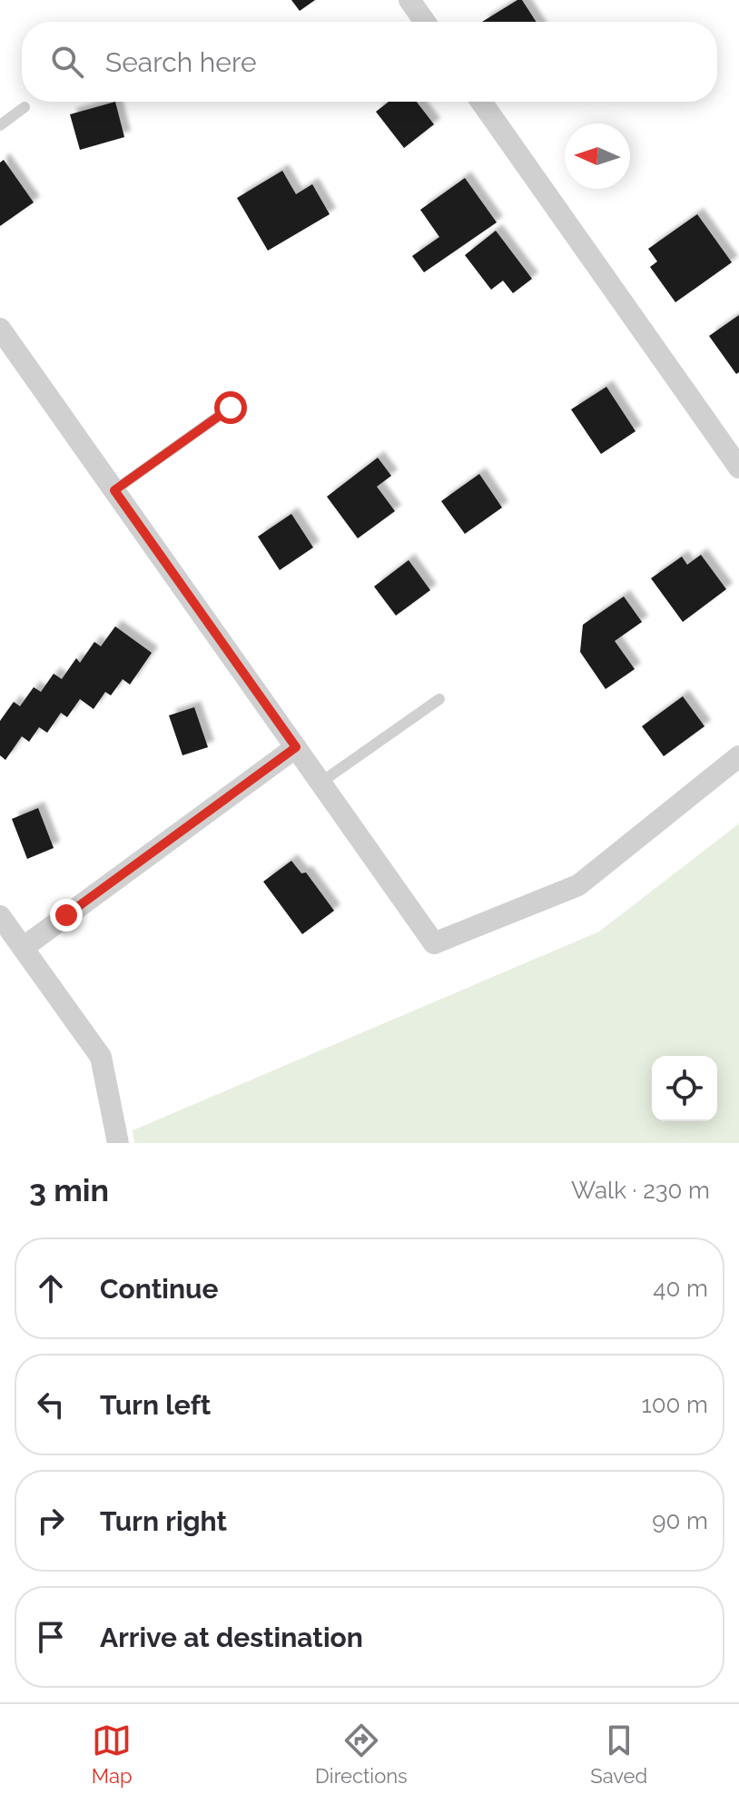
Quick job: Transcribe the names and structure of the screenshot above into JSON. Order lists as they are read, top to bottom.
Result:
{
  "north": "left",
  "page": {
    "search": "Search here",
    "heading": ["3 min", "Walk · 230 m"],
    "list": [
      ["Continue", "40 m"],
      ["Turn left", "100 m"],
      ["Turn right", "90 m"],
      "Arrive at destination"
    ],
    "nav": ["Map", "Directions", "Saved"]
  }
}
